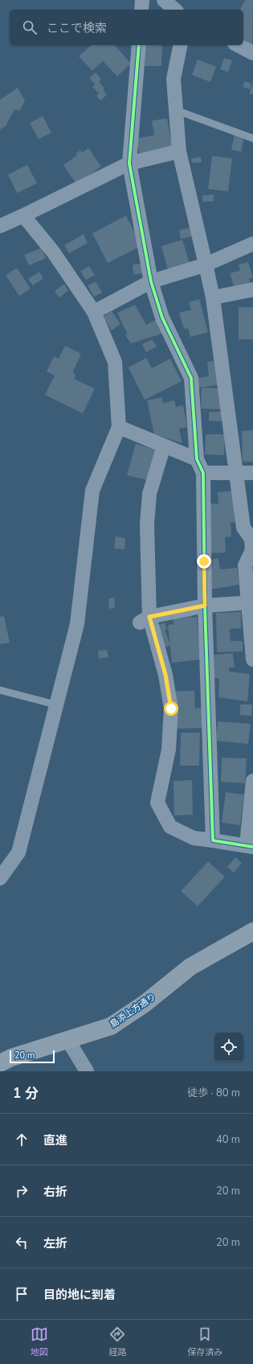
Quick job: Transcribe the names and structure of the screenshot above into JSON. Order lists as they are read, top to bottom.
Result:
{
  "streets": {
    "street": ["島添上方通り"]
  },
  "scale_bar": "20 m",
  "page": {
    "search": "ここで検索",
    "scale": "20 m",
    "heading": ["1 分", "徒歩 · 80 m"],
    "list": [
      ["直進", "40 m"],
      ["右折", "20 m"],
      ["左折", "20 m"],
      "目的地に到着"
    ],
    "nav": ["地図", "経路", "保存済み"]
  }
}
